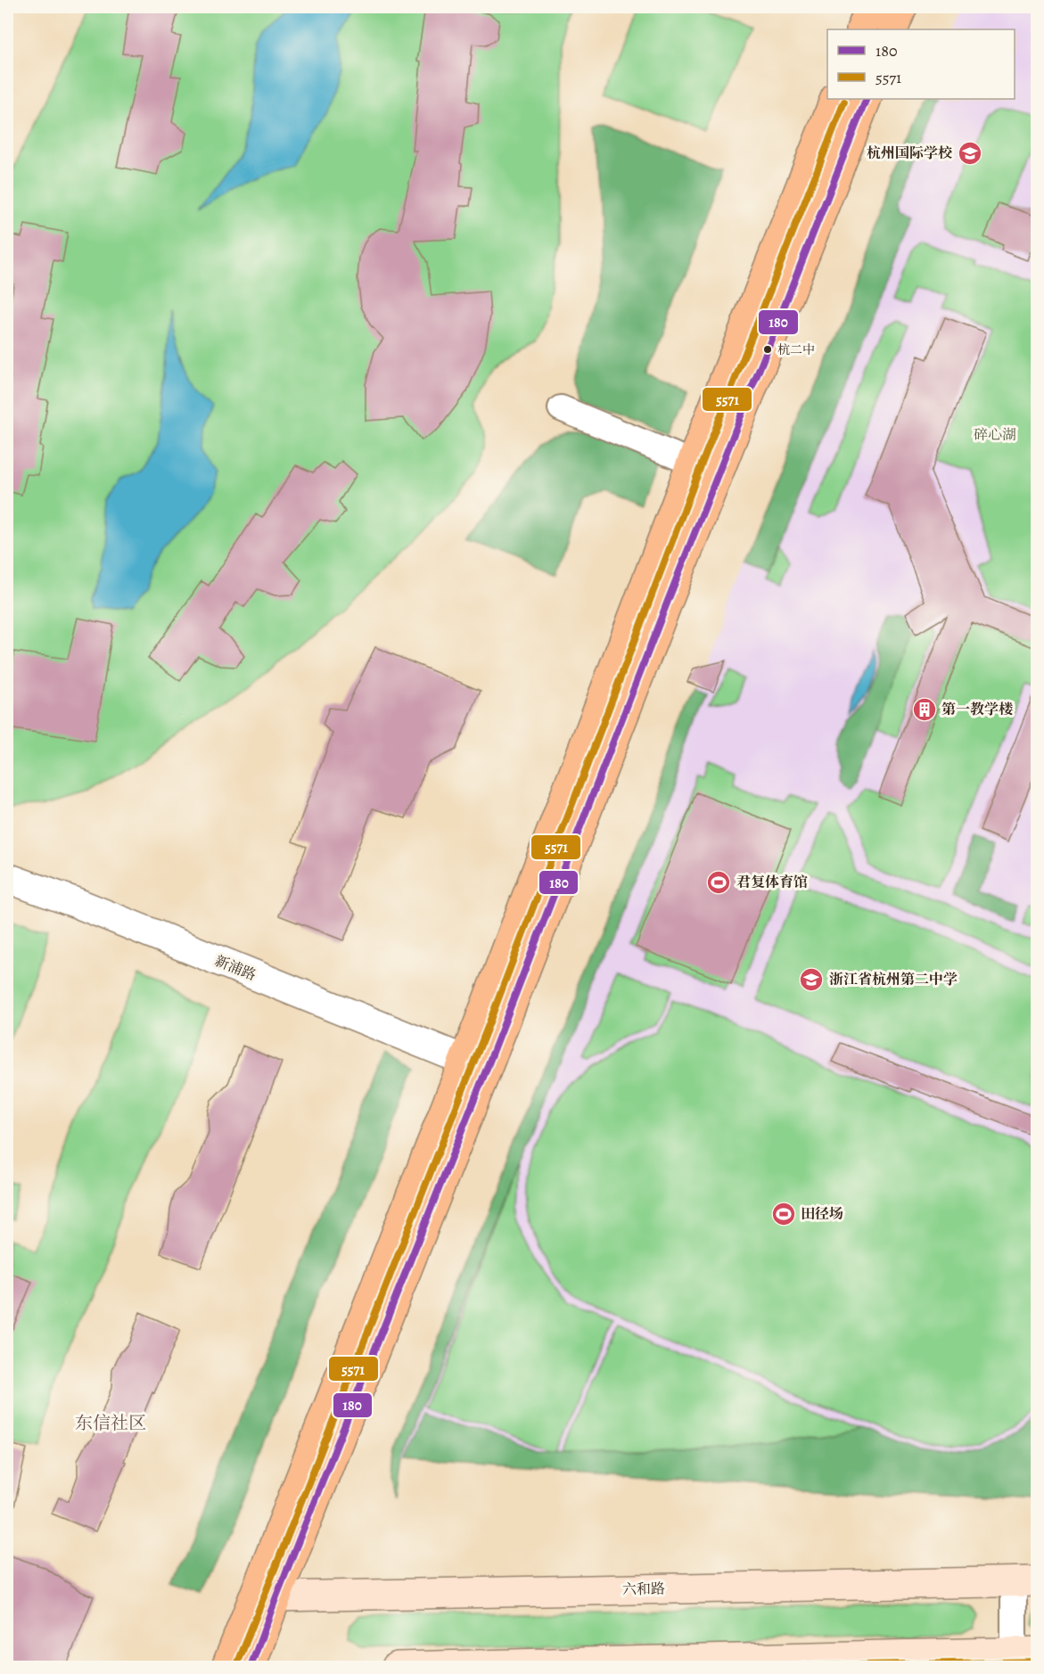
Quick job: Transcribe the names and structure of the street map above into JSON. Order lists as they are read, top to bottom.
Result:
{
  "streets": {
    "main road": ["六和路"],
    "street": ["新浦路"]
  },
  "districts": ["东信社区"],
  "parks": ["碎心湖"],
  "places": {
    "school or university": ["杭州国际学校", "浙江省杭州第二中学"],
    "other": ["杭二中"],
    "building": ["第一教学楼"],
    "sports": ["君复体育馆", "田径场"]
  },
  "lines": ["transit line 180", "transit line 5571"],
  "legend": ["180", "5571"]
}
